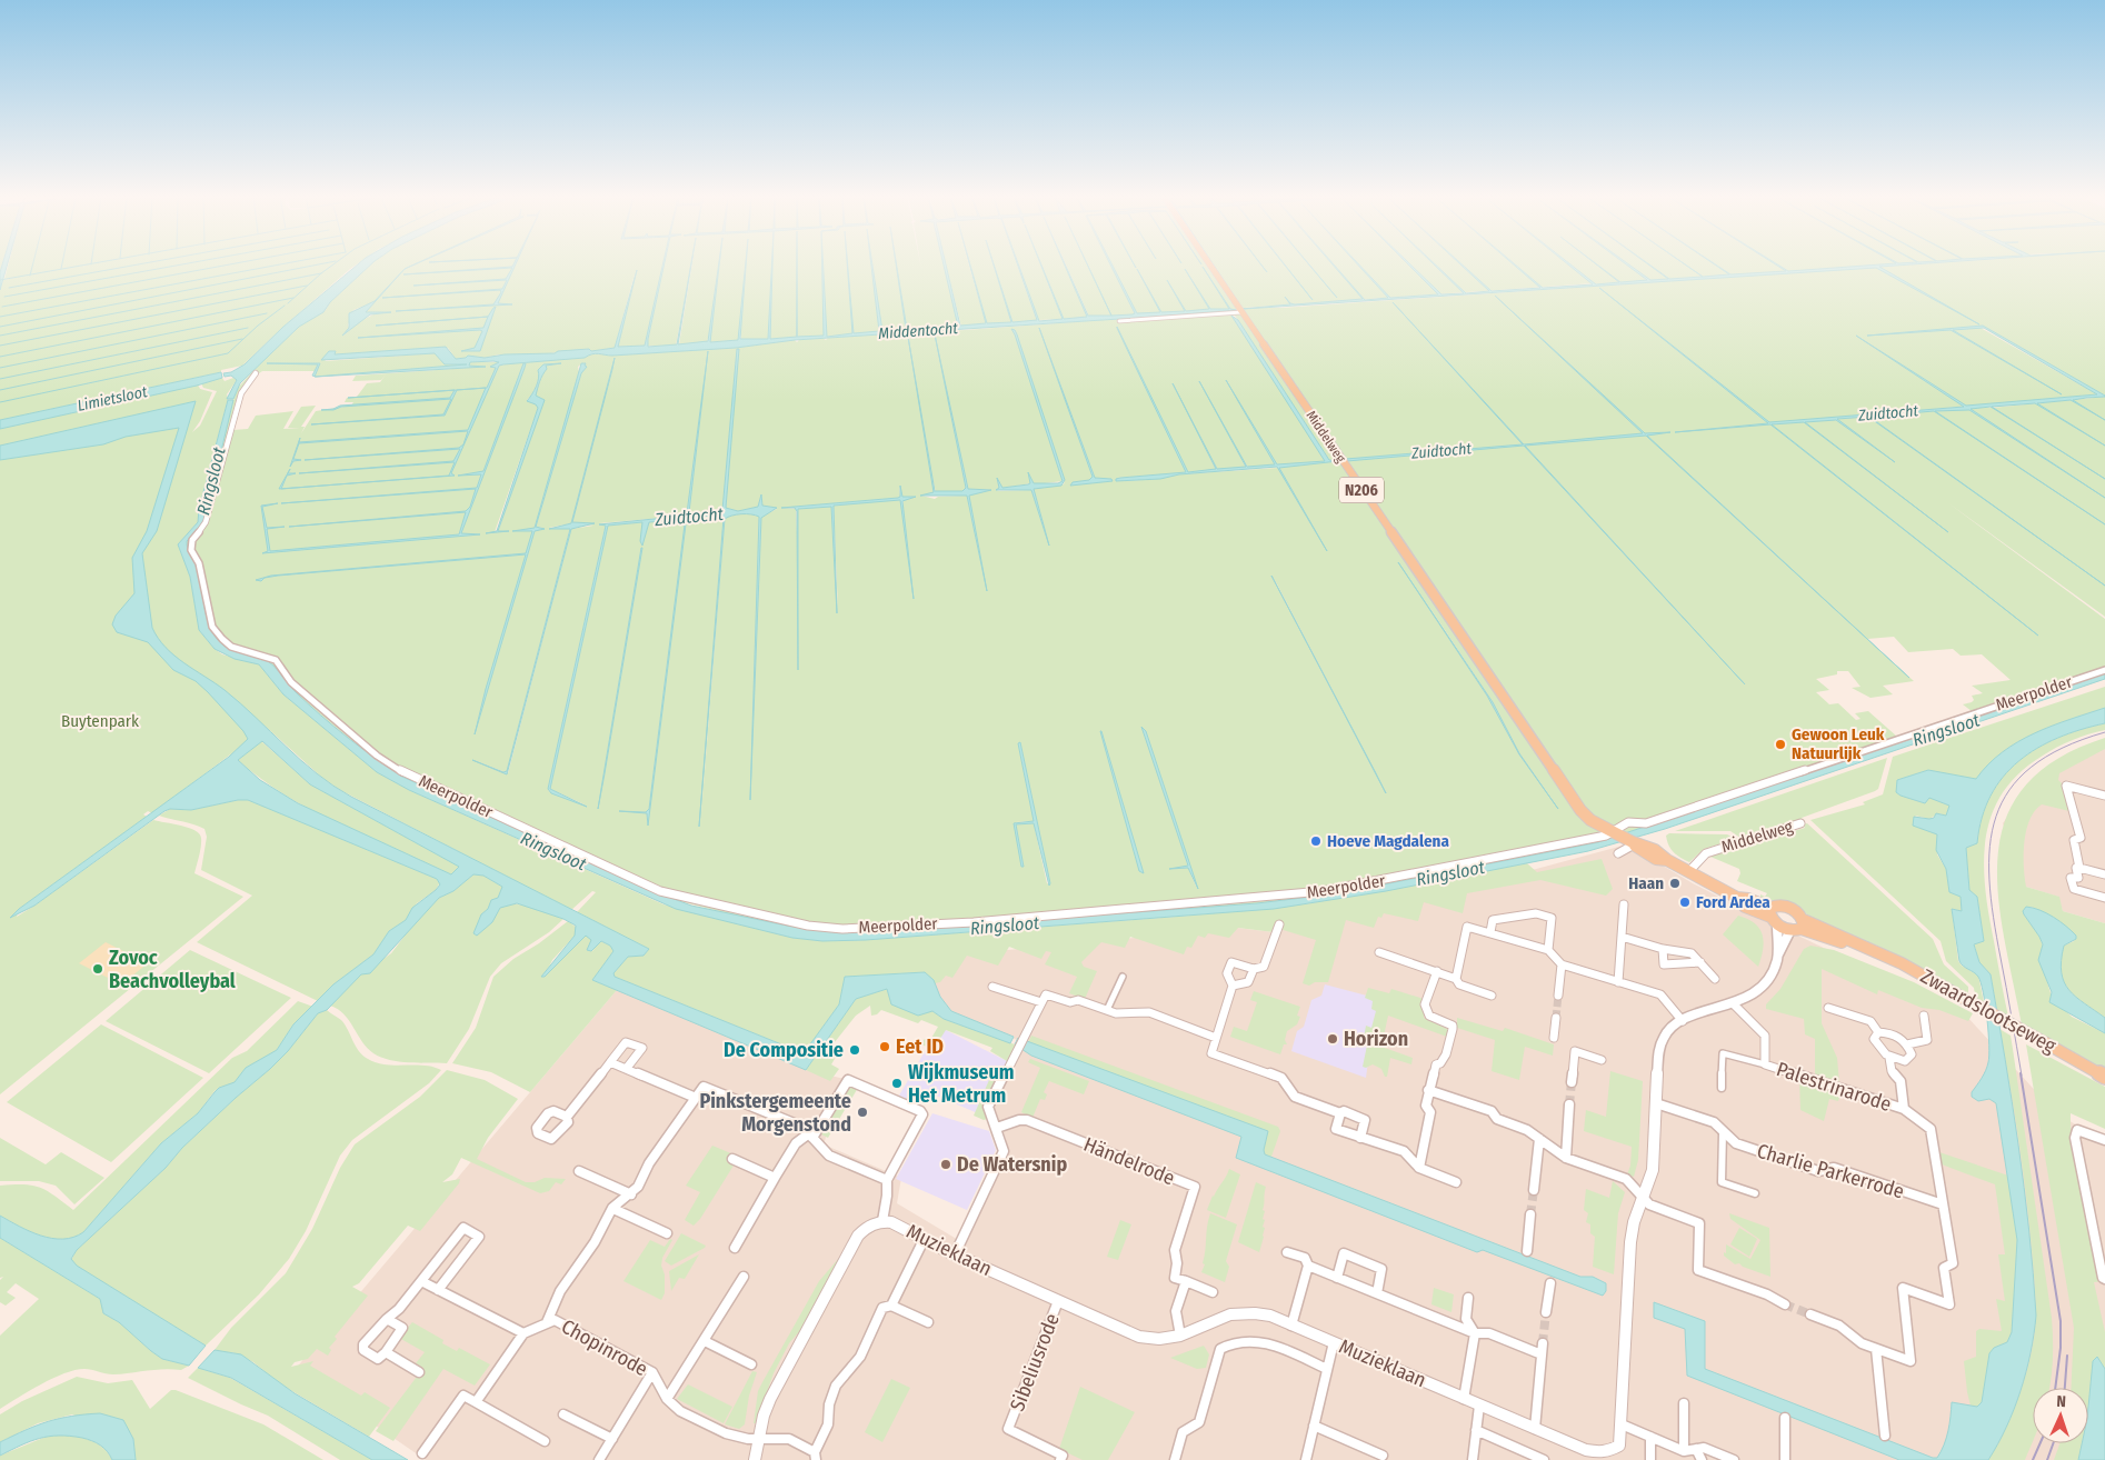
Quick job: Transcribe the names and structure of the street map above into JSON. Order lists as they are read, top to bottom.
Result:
{
  "streets": {
    "main road": ["Middelweg", "N206", "Zwaardslootseweg"],
    "street": [
      "Meerpolder",
      "Palestrinarode",
      "Händelrode",
      "Charlie Parkerrode",
      "Muzieklaan",
      "Chopinrode",
      "Sibeliusrode"
    ]
  },
  "crossings": [
    ["Middelweg", "Meerpolder"],
    ["Zwaardslootseweg", "Muzieklaan"],
    ["Palestrinarode", "Charlie Parkerrode"],
    ["Palestrinarode", "Muzieklaan"],
    ["Charlie Parkerrode", "Muzieklaan"],
    ["Muzieklaan", "Sibeliusrode"]
  ],
  "water": [
    "Middentocht",
    "Limietsloot",
    "Zuidtocht",
    "Ringsloot"
  ],
  "parks": ["Buytenpark"],
  "places": [
    "Gewoon Leuk Natuurlijk",
    "Hoeve Magdalena",
    "Haan",
    "Ford Ardea",
    "Zovoc Beachvolleybal",
    "Horizon",
    "Eet ID",
    "De Compositie",
    "Wijkmuseum Het Metrum",
    "Pinkstergemeente Morgenstond",
    "De Watersnip"
  ],
  "north": "top"
}
